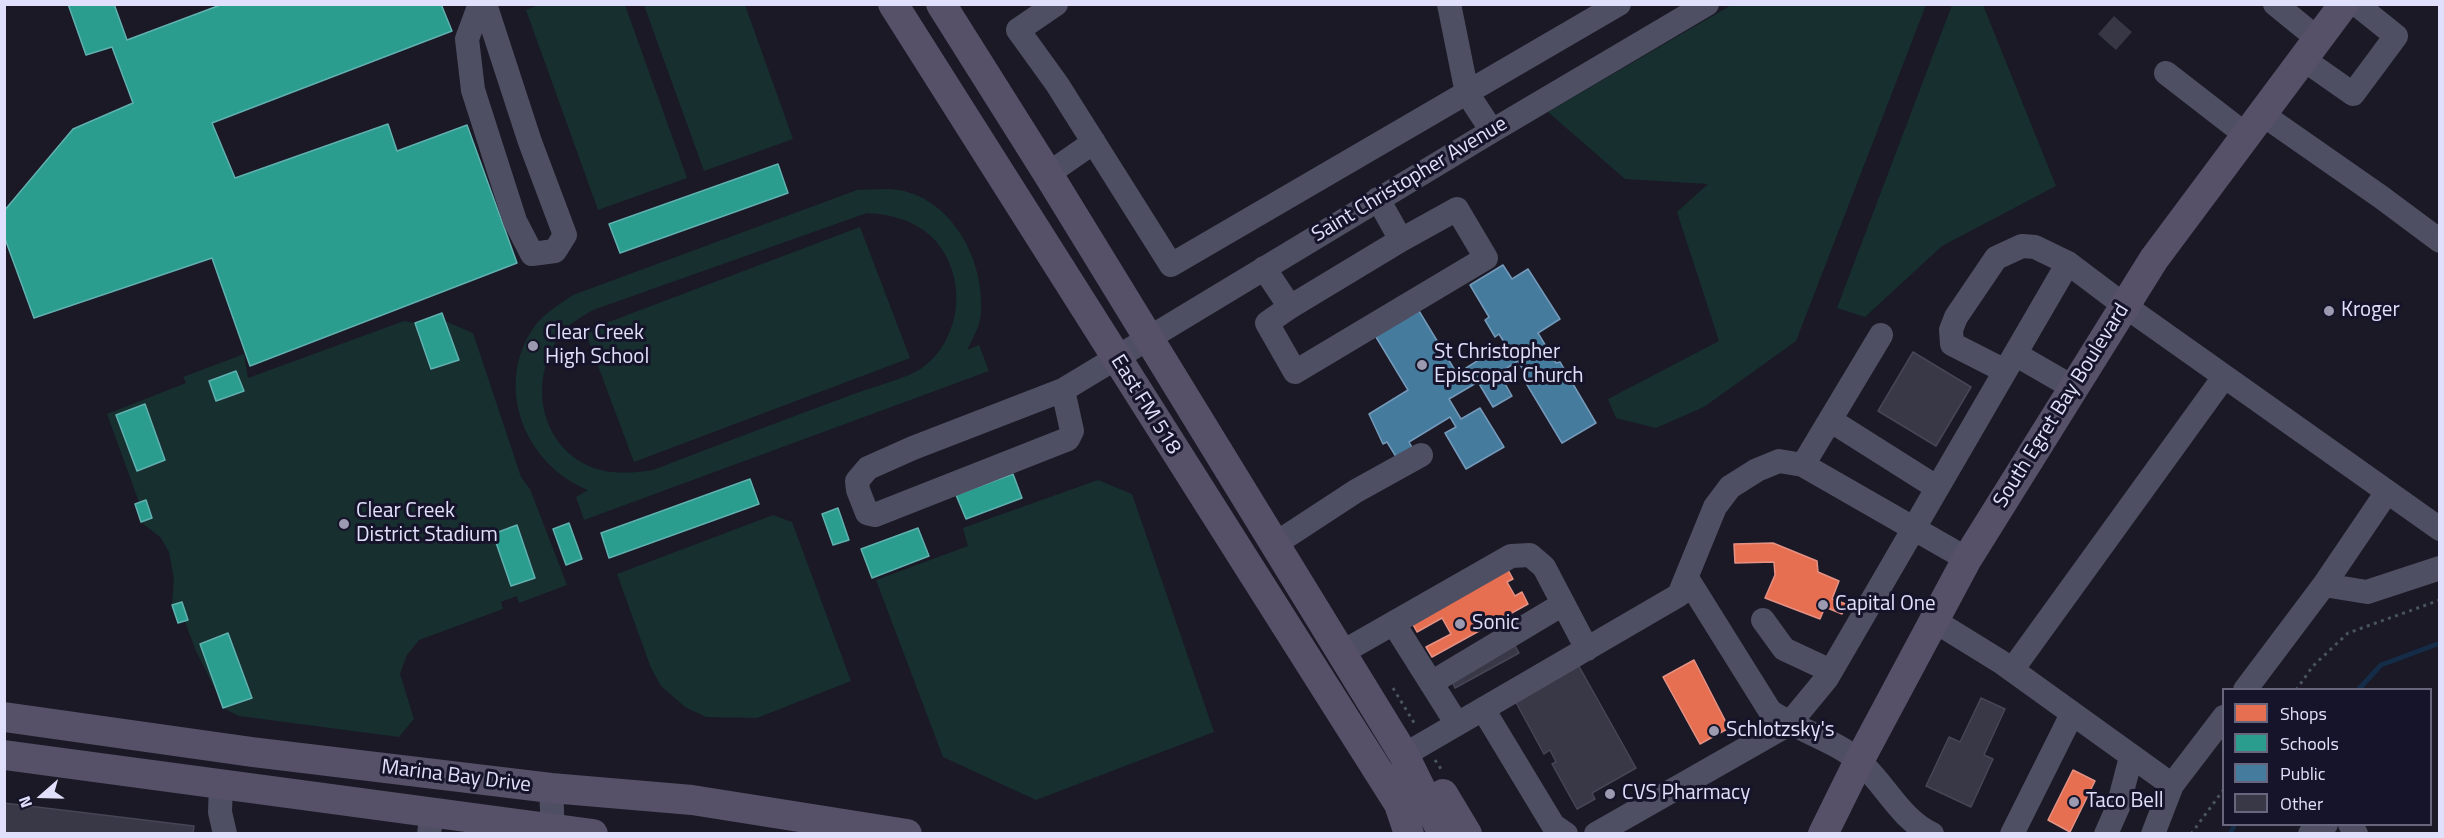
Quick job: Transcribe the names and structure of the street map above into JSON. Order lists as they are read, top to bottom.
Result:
{
  "streets": {
    "main road": ["East FM 518", "South Egret Bay Boulevard", "Marina Bay Drive"],
    "street": ["Saint Christopher Avenue"]
  },
  "crossings": [
    ["Saint Christopher Avenue", "East FM 518"]
  ],
  "places": [
    "Kroger",
    "Clear Creek High School",
    "St Christopher Episcopal Church",
    "Clear Creek District Stadium",
    "Capital One",
    "Sonic",
    "Schlotzsky's",
    "CVS Pharmacy",
    "Taco Bell"
  ],
  "legend": [
    "Shops",
    "Schools",
    "Public",
    "Other"
  ],
  "north": "left"
}
